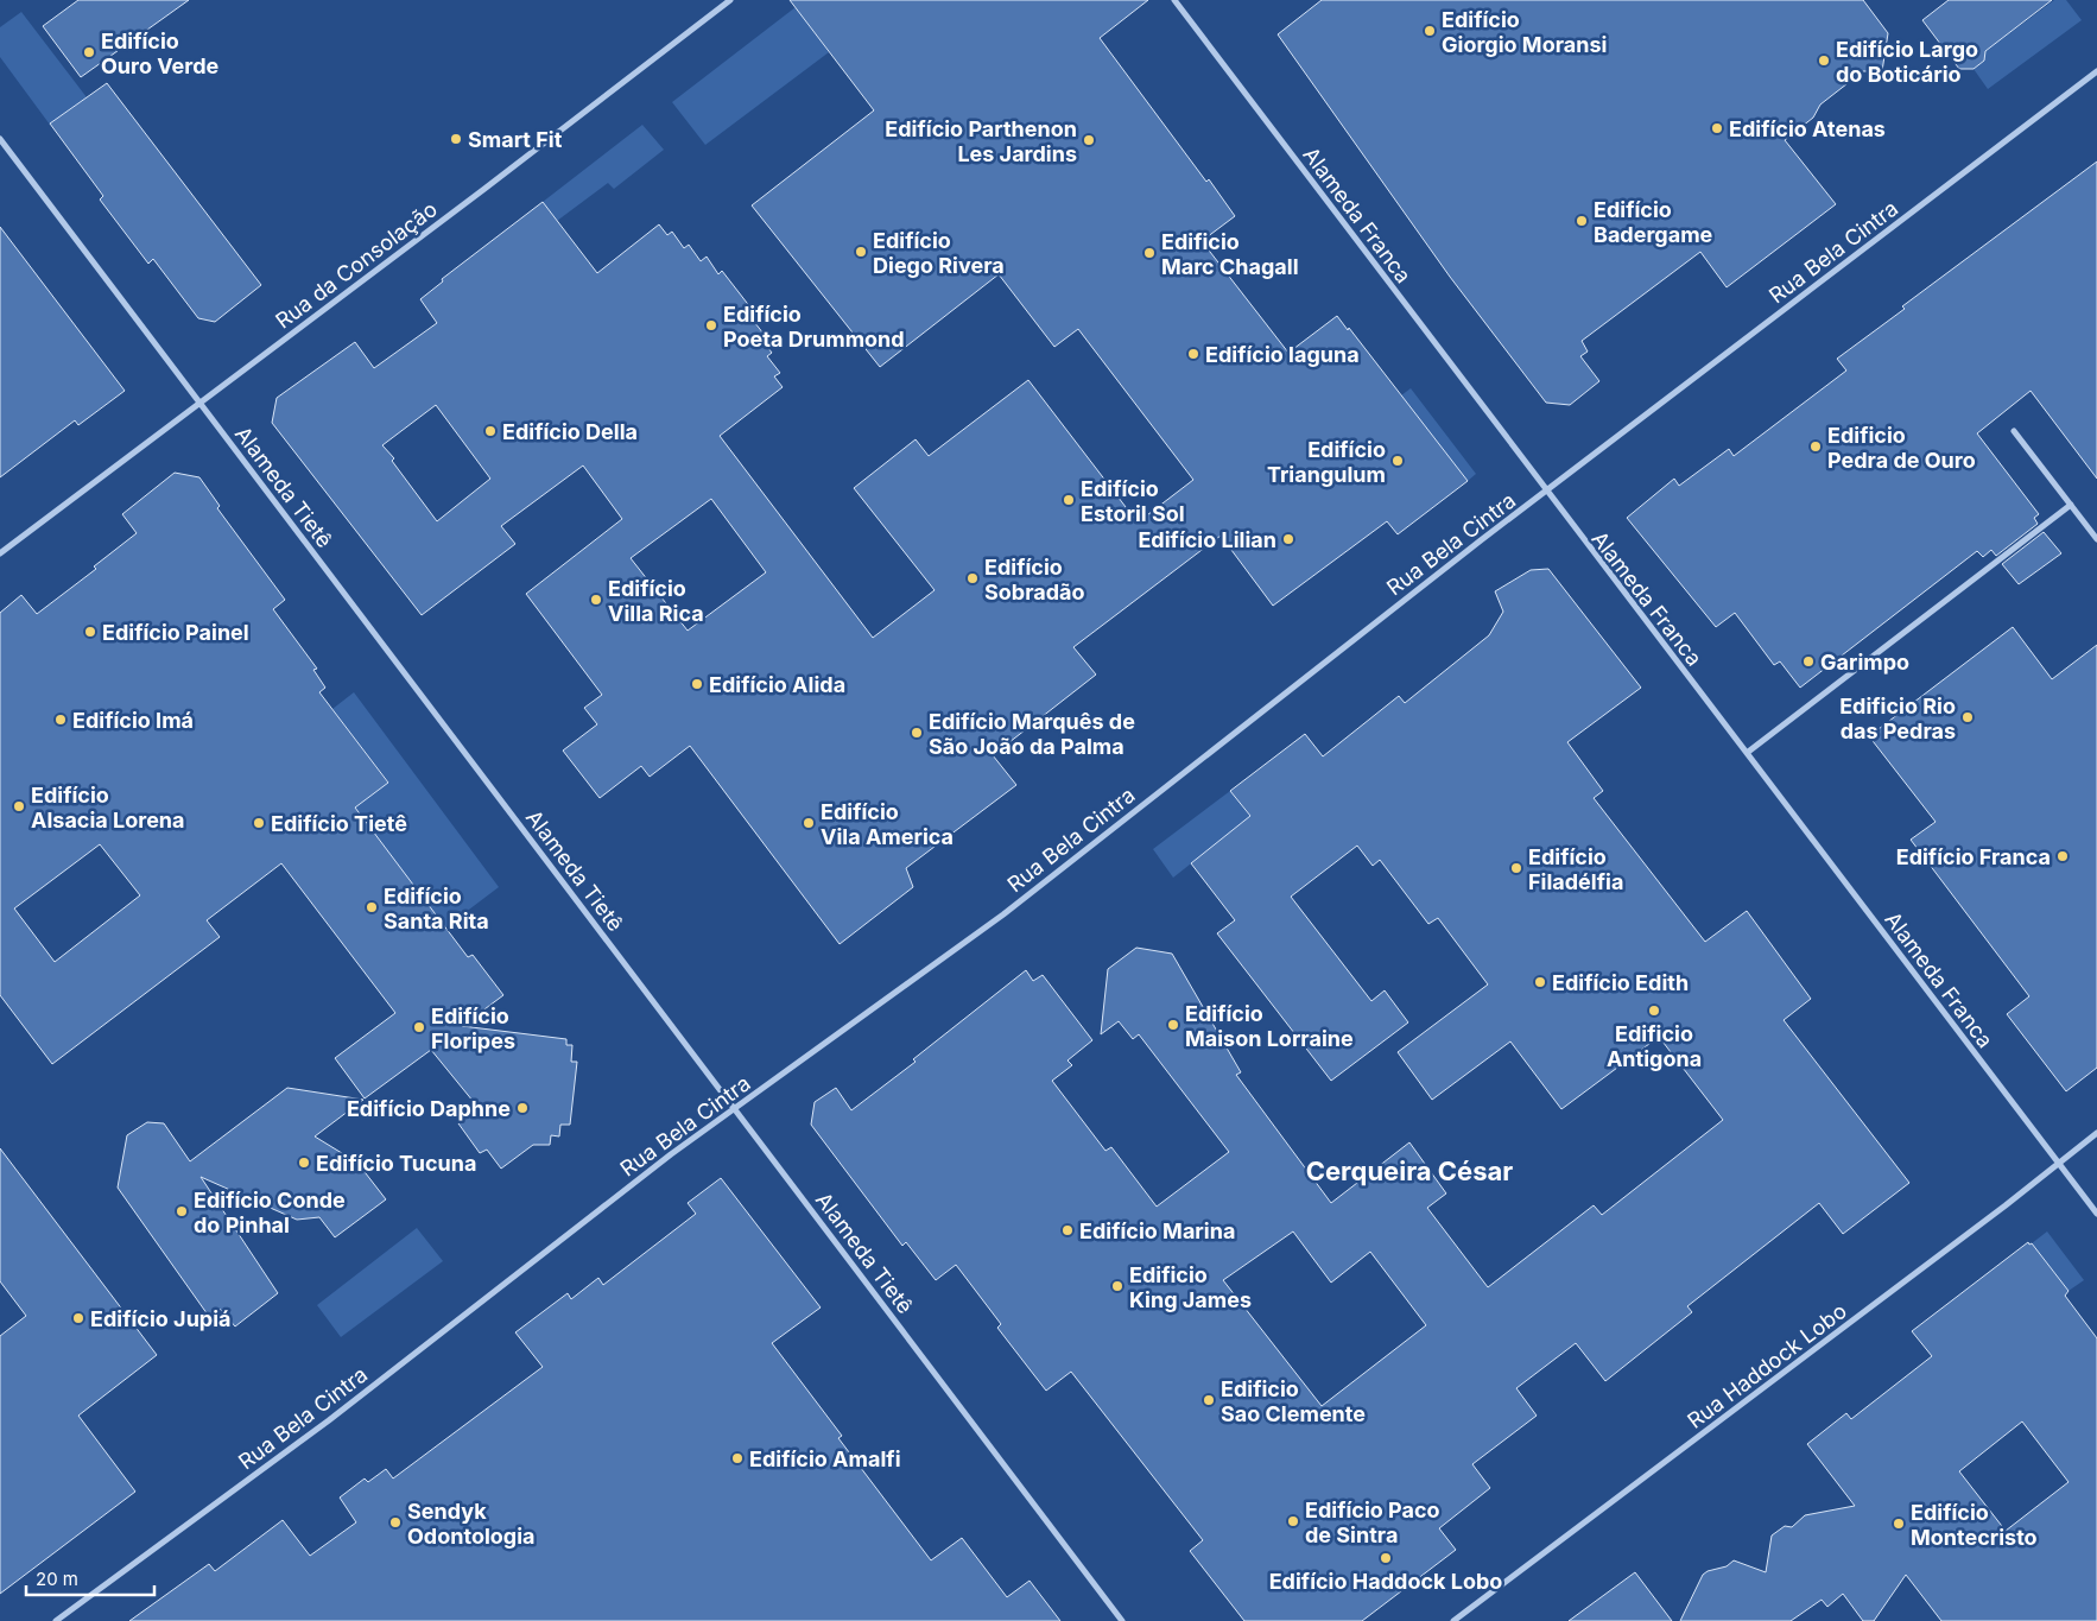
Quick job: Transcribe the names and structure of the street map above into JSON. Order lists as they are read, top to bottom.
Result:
{
  "streets": {
    "street": [
      "Alameda Franca",
      "Rua Bela Cintra",
      "Rua da Consolação",
      "Alameda Tietê",
      "Rua Haddock Lobo"
    ]
  },
  "crossings": [
    ["Alameda Franca", "Rua Bela Cintra"],
    ["Alameda Franca", "Rua Haddock Lobo"],
    ["Rua Bela Cintra", "Alameda Tietê"],
    ["Rua da Consolação", "Alameda Tietê"]
  ],
  "districts": ["Cerqueira César"],
  "places": [
    "Edifício Giorgio Moransi",
    "Edifício Ouro Verde",
    "Edifício Largo do Boticário",
    "Edifício Atenas",
    "Smart Fit",
    "Edifício Parthenon Les Jardins",
    "Edifício Badergame",
    "Edifício Diego Rivera",
    "Edificio Marc Chagall",
    "Edifício Poeta Drummond",
    "Edifício laguna",
    "Edifício Della",
    "Edificio Pedra de Ouro",
    "Edifício Triangulum",
    "Edifício Estoril Sol",
    "Edifício Lilian",
    "Edifício Sobradão",
    "Edifício Villa Rica",
    "Edifício Painel",
    "Garimpo",
    "Edifício Alida",
    "Edificio Rio das Pedras",
    "Edifício Imá",
    "Edifício Marquês de São João da Palma",
    "Edifício Alsacia Lorena",
    "Edifício Tietê",
    "Edifício Vila America",
    "Edifício Franca",
    "Edifício Filadélfia",
    "Edifício Santa Rita",
    "Edifício Edith",
    "Edificio Antigona",
    "Edifício Maison Lorraine",
    "Edifício Floripes",
    "Edifício Daphne",
    "Edifício Tucuna",
    "Edifício Conde do Pinhal",
    "Edifício Marina",
    "Edificio King James",
    "Edifício Jupiá",
    "Edificio Sao Clemente",
    "Edifício Amalfi",
    "Edifício Paco de Sintra",
    "Sendyk Odontologia",
    "Edifício Montecristo",
    "Edifício Haddock Lobo"
  ],
  "scale_bar": "20 m"
}
